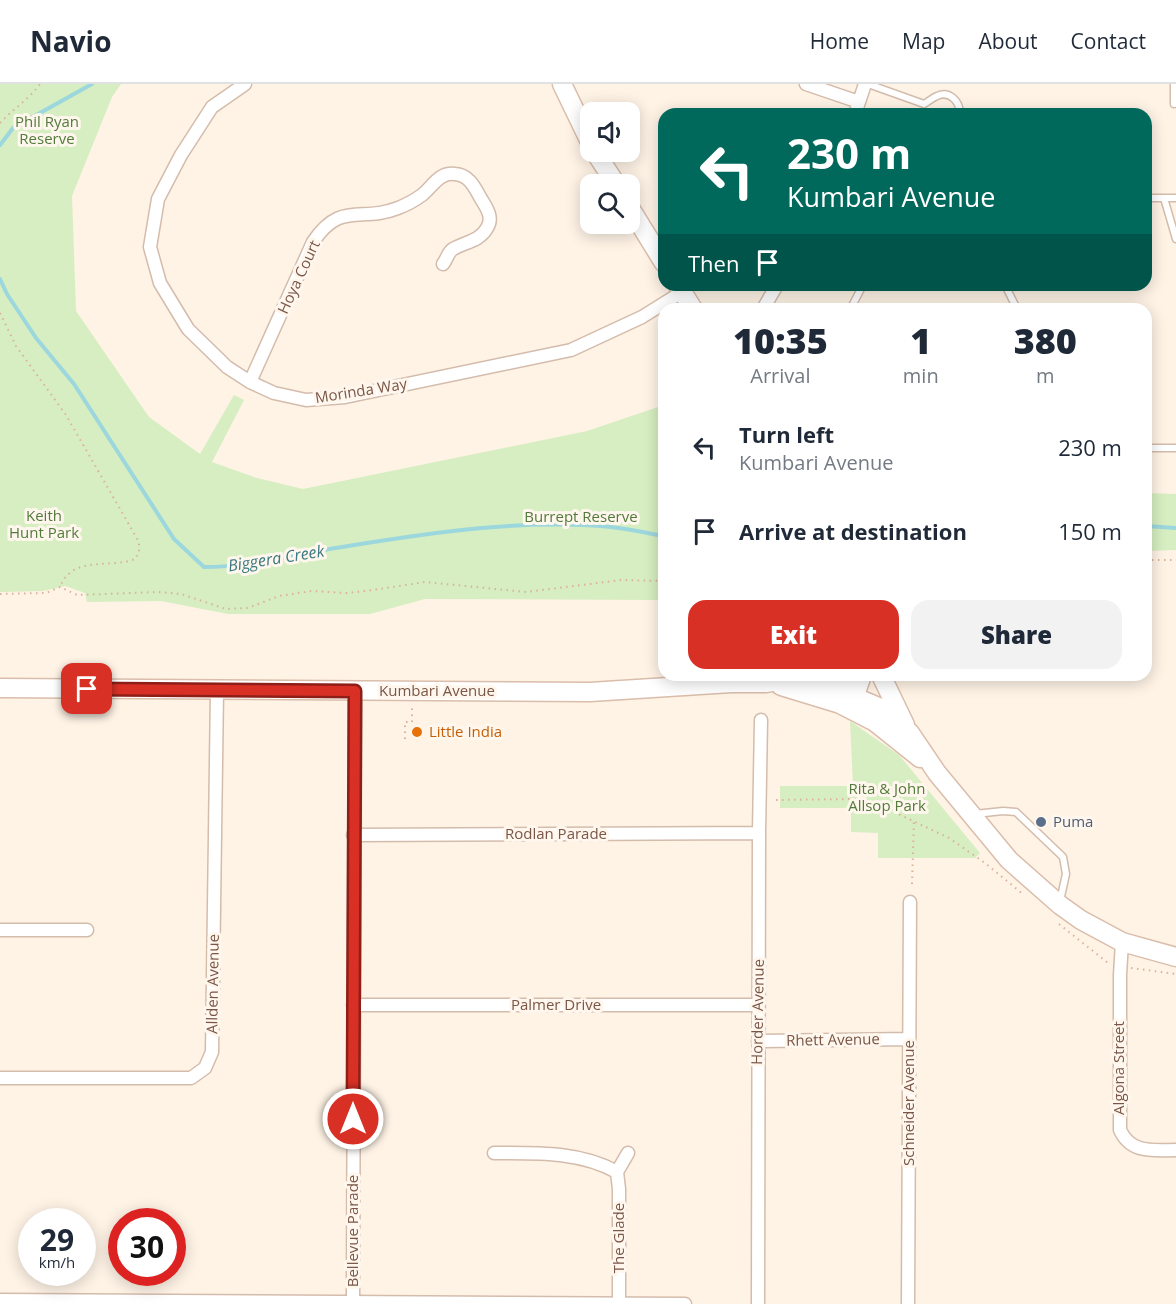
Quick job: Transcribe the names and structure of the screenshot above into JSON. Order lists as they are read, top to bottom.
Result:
{
  "streets": {
    "main road": ["Kumbari Avenue"],
    "street": [
      "Hoya Court",
      "Morinda Way",
      "Rodlan Parade",
      "Allden Avenue",
      "Palmer Drive",
      "Horder Avenue",
      "Rhett Avenue",
      "Algona Street",
      "Schneider Avenue",
      "Bellevue Parade",
      "The Glade"
    ]
  },
  "crossings": [
    ["Hoya Court", "Morinda Way"],
    ["Kumbari Avenue", "Allden Avenue"],
    ["Kumbari Avenue", "Bellevue Parade"],
    ["Rodlan Parade", "Horder Avenue"],
    ["Rodlan Parade", "Bellevue Parade"],
    ["Palmer Drive", "Horder Avenue"],
    ["Palmer Drive", "Bellevue Parade"],
    ["Horder Avenue", "Rhett Avenue"],
    ["Rhett Avenue", "Schneider Avenue"]
  ],
  "water": ["Biggera Creek"],
  "parks": [
    "Phil Ryan Reserve",
    "Keith Hunt Park",
    "Burrept Reserve",
    "Rita & John Allsop Park"
  ],
  "places": ["Little India", "Puma"],
  "page": {
    "header": "Navio",
    "nav": [
      "Home",
      "Map",
      "About",
      "Contact"
    ],
    "turn": ["230 m", "Kumbari Avenue"],
    "then": "Then",
    "eta": [
      "10:35",
      "Arrival",
      "1",
      "min",
      "380",
      "m"
    ],
    "list": [
      {
        "name": "Turn left",
        "note": "Kumbari Avenue",
        "value": "230 m"
      },
      {
        "name": "Arrive at destination",
        "value": "150 m"
      }
    ],
    "buttons": ["Exit", "Share"],
    "speed": "29 km/h",
    "limit": "30"
  }
}
